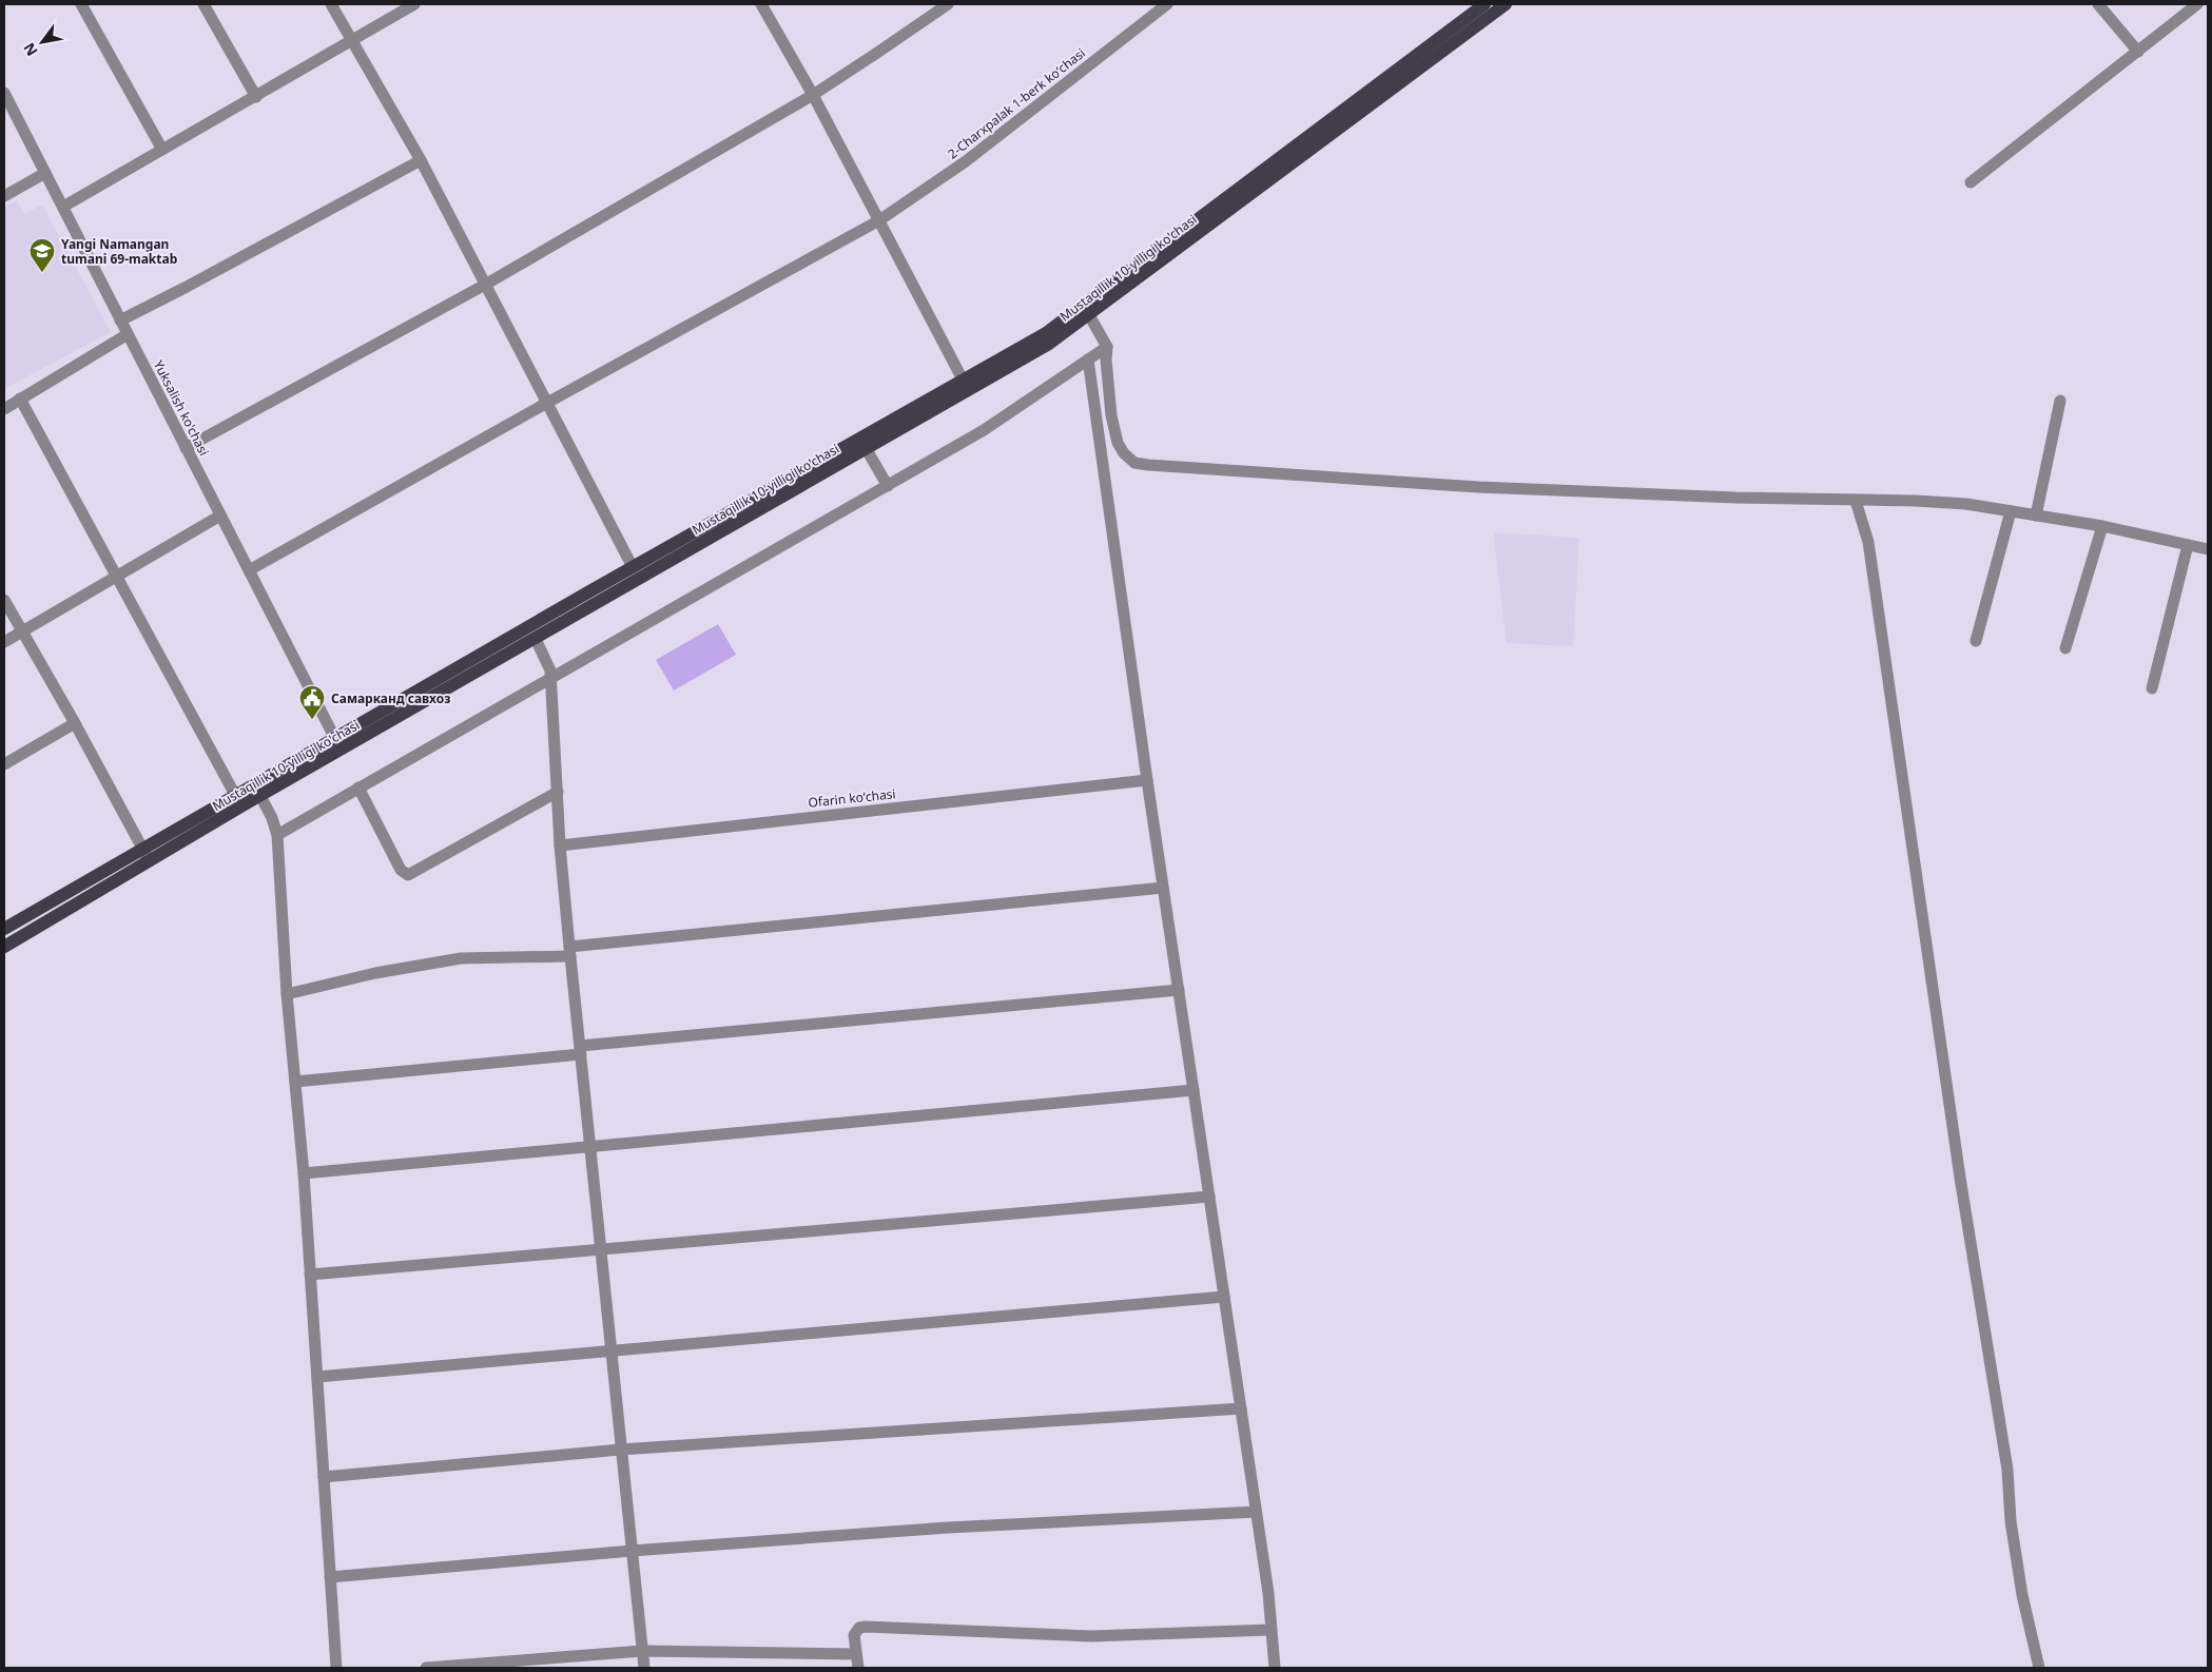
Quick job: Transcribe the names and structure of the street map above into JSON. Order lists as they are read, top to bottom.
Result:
{
  "streets": {
    "main road": ["Mustaqillik 10-yilligi ko'chasi"],
    "street": ["2-Charxpalak 1-berk koʻchasi", "Yuksalish ko'chasi", "Ofarin koʻchasi"]
  },
  "crossings": [
    ["2-Charxpalak 1-berk koʻchasi", "Yuksalish ko'chasi"],
    ["Mustaqillik 10-yilligi ko'chasi", "Yuksalish ko'chasi"]
  ],
  "places": {
    "school or university": ["Yangi Namangan tumani 69-maktab"],
    "public building": ["Самарканд савхоз"]
  },
  "north": "bottom left"
}
